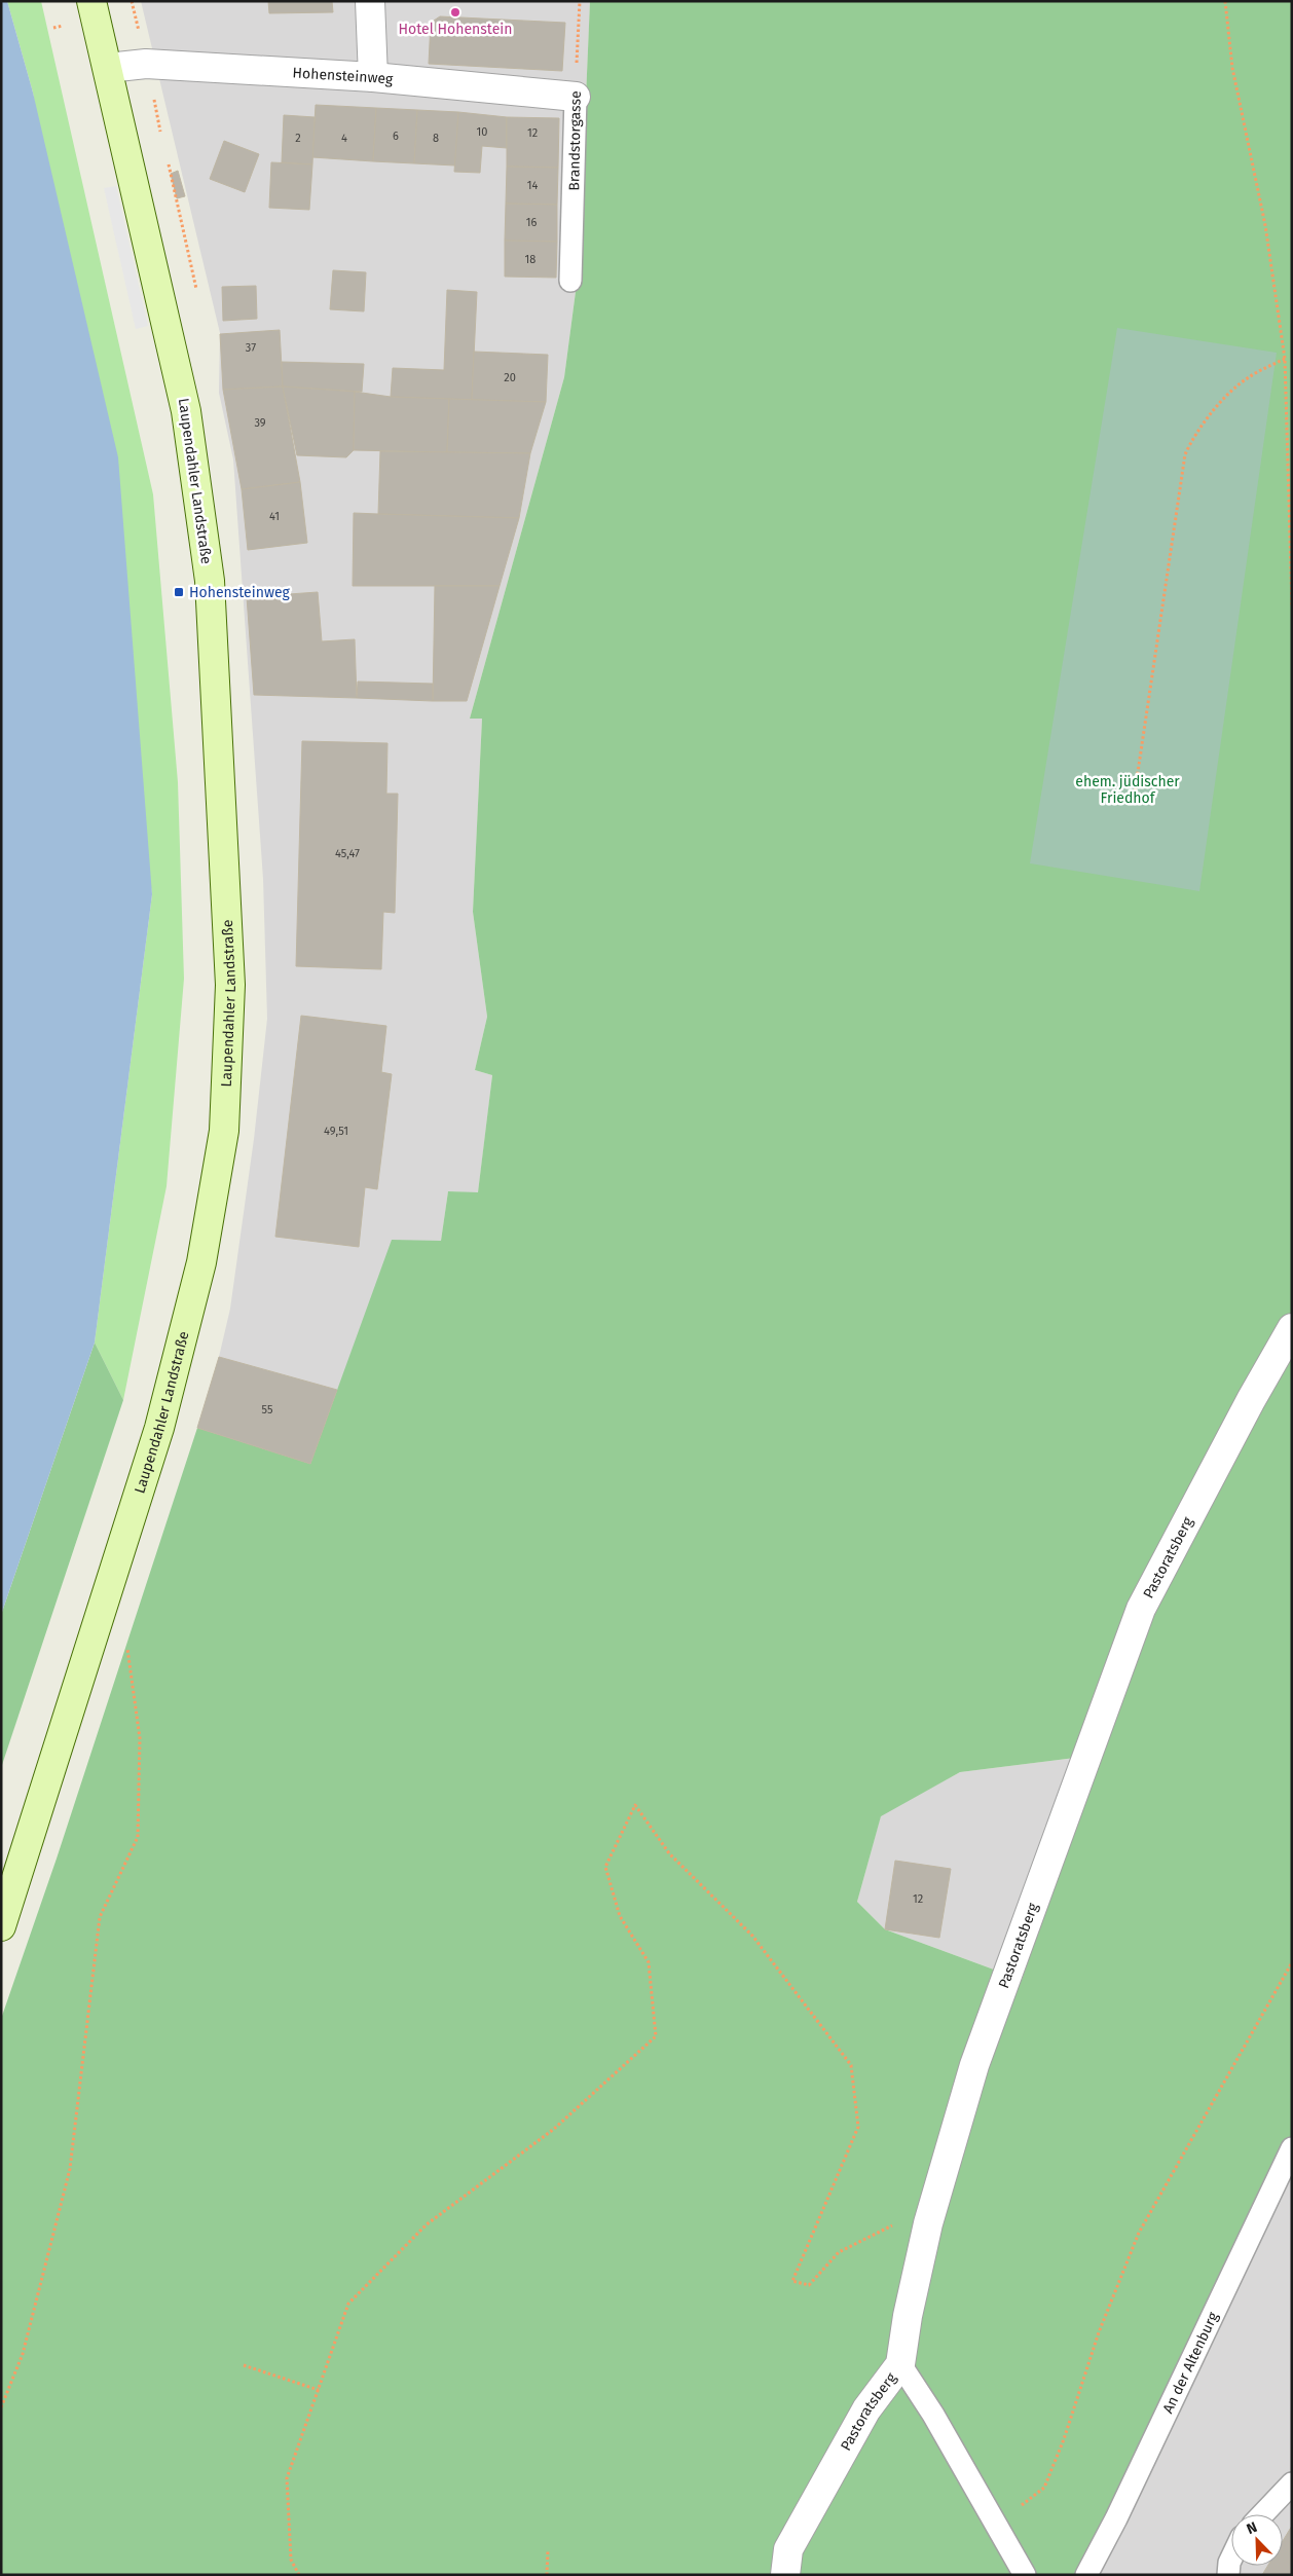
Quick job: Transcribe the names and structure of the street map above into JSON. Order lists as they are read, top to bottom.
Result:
{
  "streets": {
    "main road": ["Laupendahler Landstraße"],
    "street": ["Hohensteinweg", "Pastoratsberg"],
    "lane": ["Brandstorgasse", "An der Altenburg"]
  },
  "crossings": [
    ["Hohensteinweg", "Brandstorgasse"],
    ["Hohensteinweg", "Laupendahler Landstraße"]
  ],
  "parks": ["ehem. jüdischer Friedhof"],
  "places": {
    "other": ["Hotel Hohenstein"],
    "transit": ["Hohensteinweg"]
  },
  "house_numbers": [
    "10",
    "12",
    "6",
    "2",
    "4",
    "8",
    "14",
    "16",
    "18",
    "37",
    "20",
    "39",
    "41",
    "45,47",
    "49,51",
    "55",
    "12"
  ],
  "north": "top left"
}
